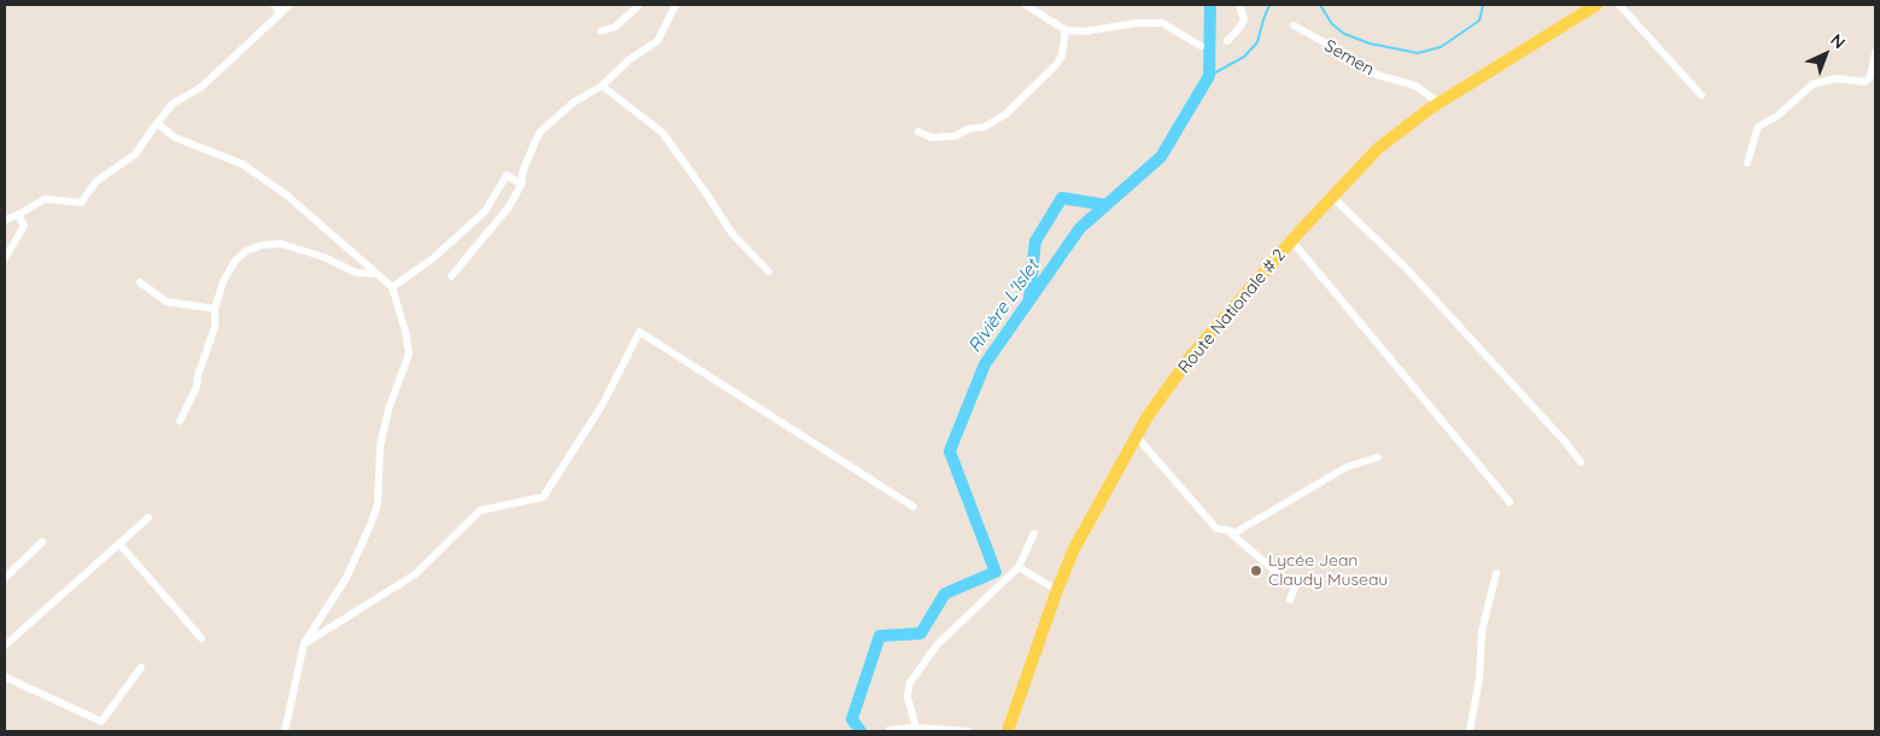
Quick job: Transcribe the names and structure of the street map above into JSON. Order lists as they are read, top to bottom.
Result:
{
  "streets": {
    "main road": ["Route Nationale # 2"],
    "street": ["Semen"]
  },
  "crossings": [
    ["Semen", "Route Nationale # 2"]
  ],
  "water": ["Rivière L'Islet"],
  "places": ["Lycée Jean Claudy Museau"],
  "north": "top right"
}
